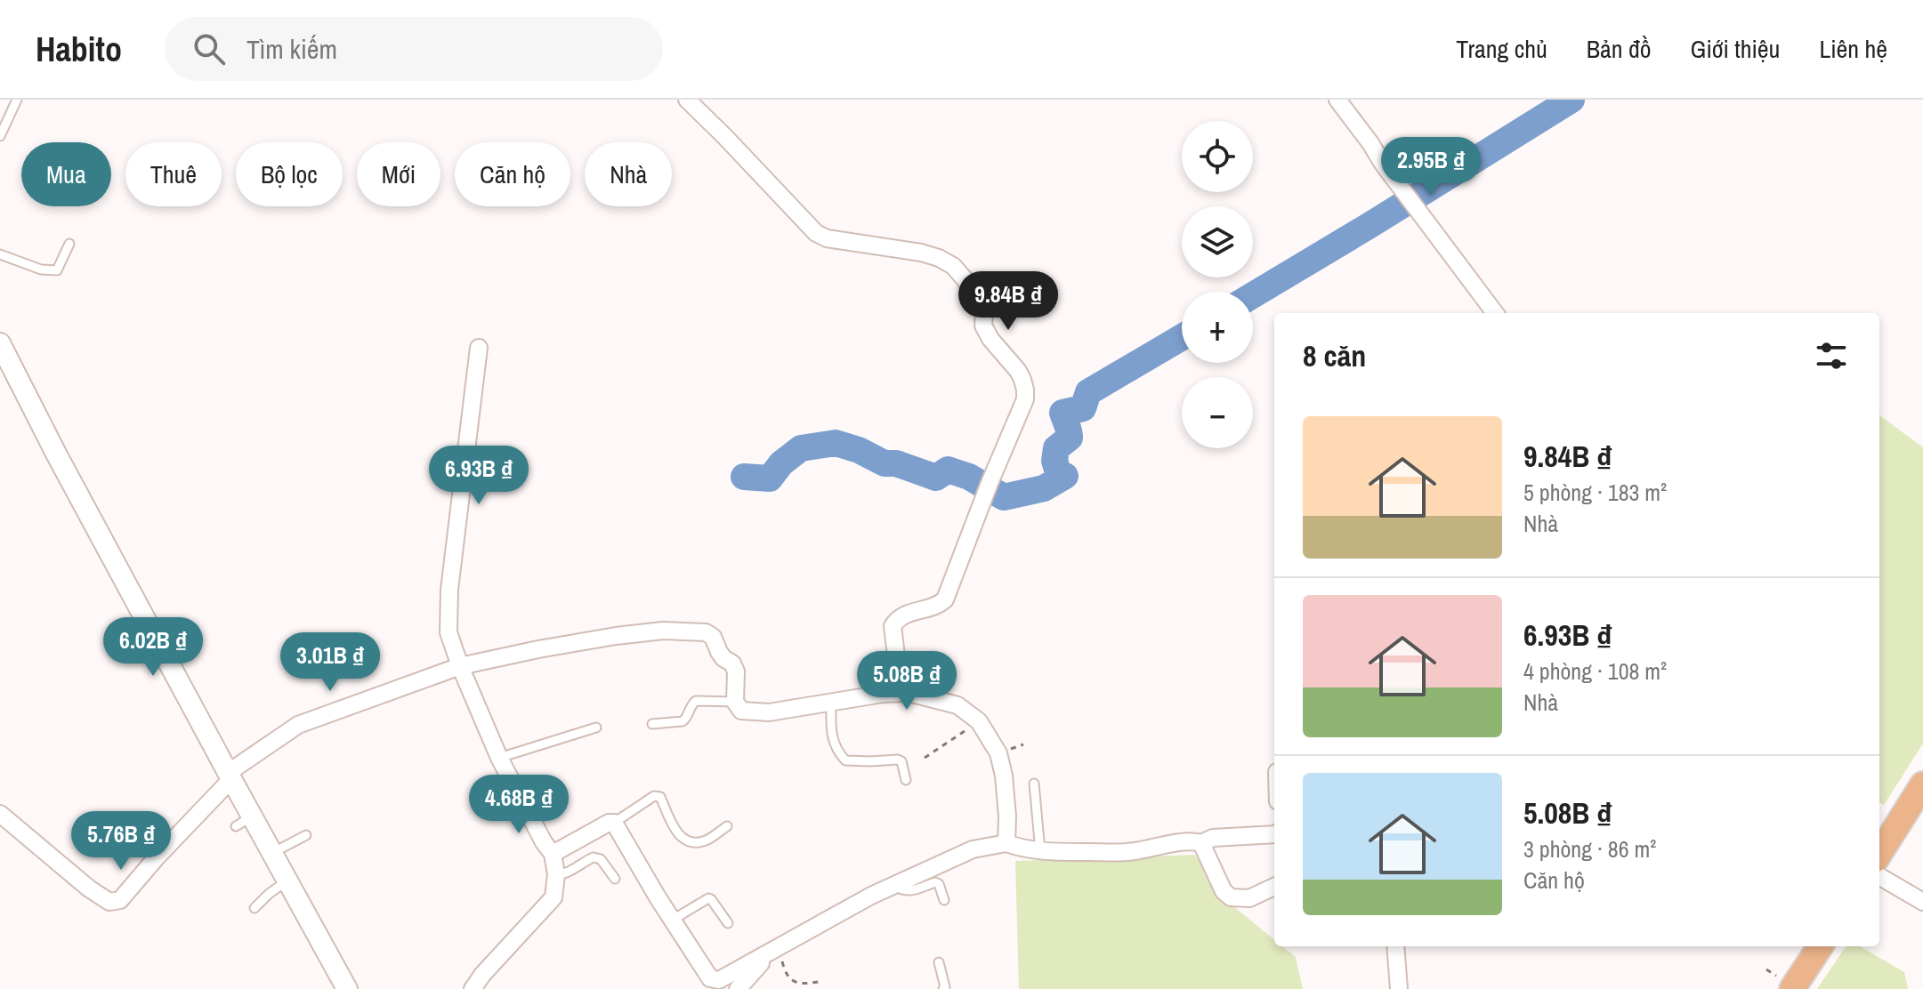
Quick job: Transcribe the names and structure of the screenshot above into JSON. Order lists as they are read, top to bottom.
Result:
{
  "page": {
    "header": "Habito",
    "search": "Tìm kiếm",
    "nav": [
      "Trang chủ",
      "Bản đồ",
      "Giới thiệu",
      "Liên hệ"
    ],
    "map_buttons": ["+", "−"],
    "price": [
      "2.95B ₫",
      "9.84B ₫",
      "6.93B ₫",
      "6.02B ₫",
      "3.01B ₫",
      "5.08B ₫",
      "4.68B ₫",
      "5.76B ₫"
    ],
    "chip": [
      "Mua",
      "Thuê",
      "Bộ lọc",
      "Mới",
      "Căn hộ",
      "Nhà"
    ],
    "heading": "8 căn",
    "list": [
      {
        "name": "9.84B ₫",
        "note": "5 phòng · 183 m² · Nhà"
      },
      {
        "name": "6.93B ₫",
        "note": "4 phòng · 108 m² · Nhà"
      },
      {
        "name": "5.08B ₫",
        "note": "3 phòng · 86 m² · Căn hộ"
      }
    ]
  }
}
